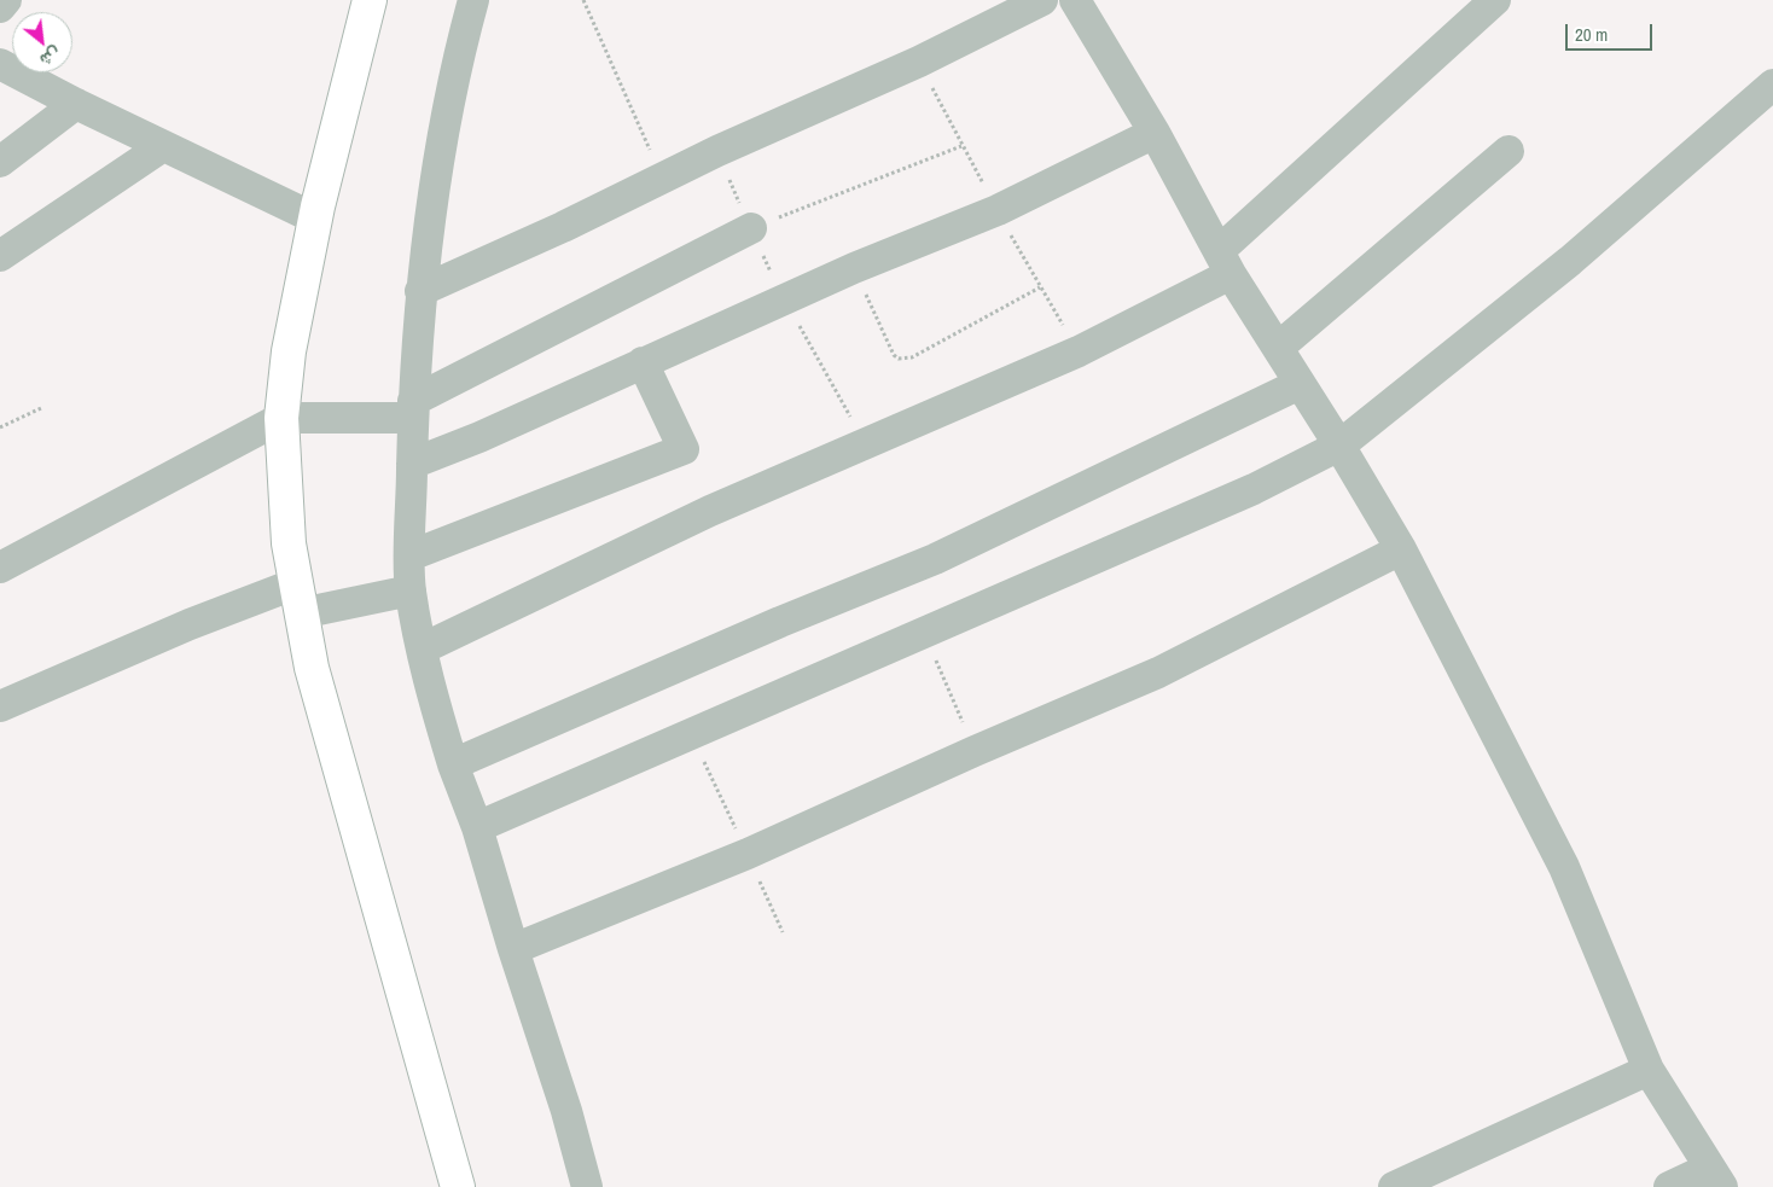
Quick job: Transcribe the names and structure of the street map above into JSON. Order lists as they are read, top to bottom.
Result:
{
  "scale_bar": "20 m",
  "north": "bottom right"
}
